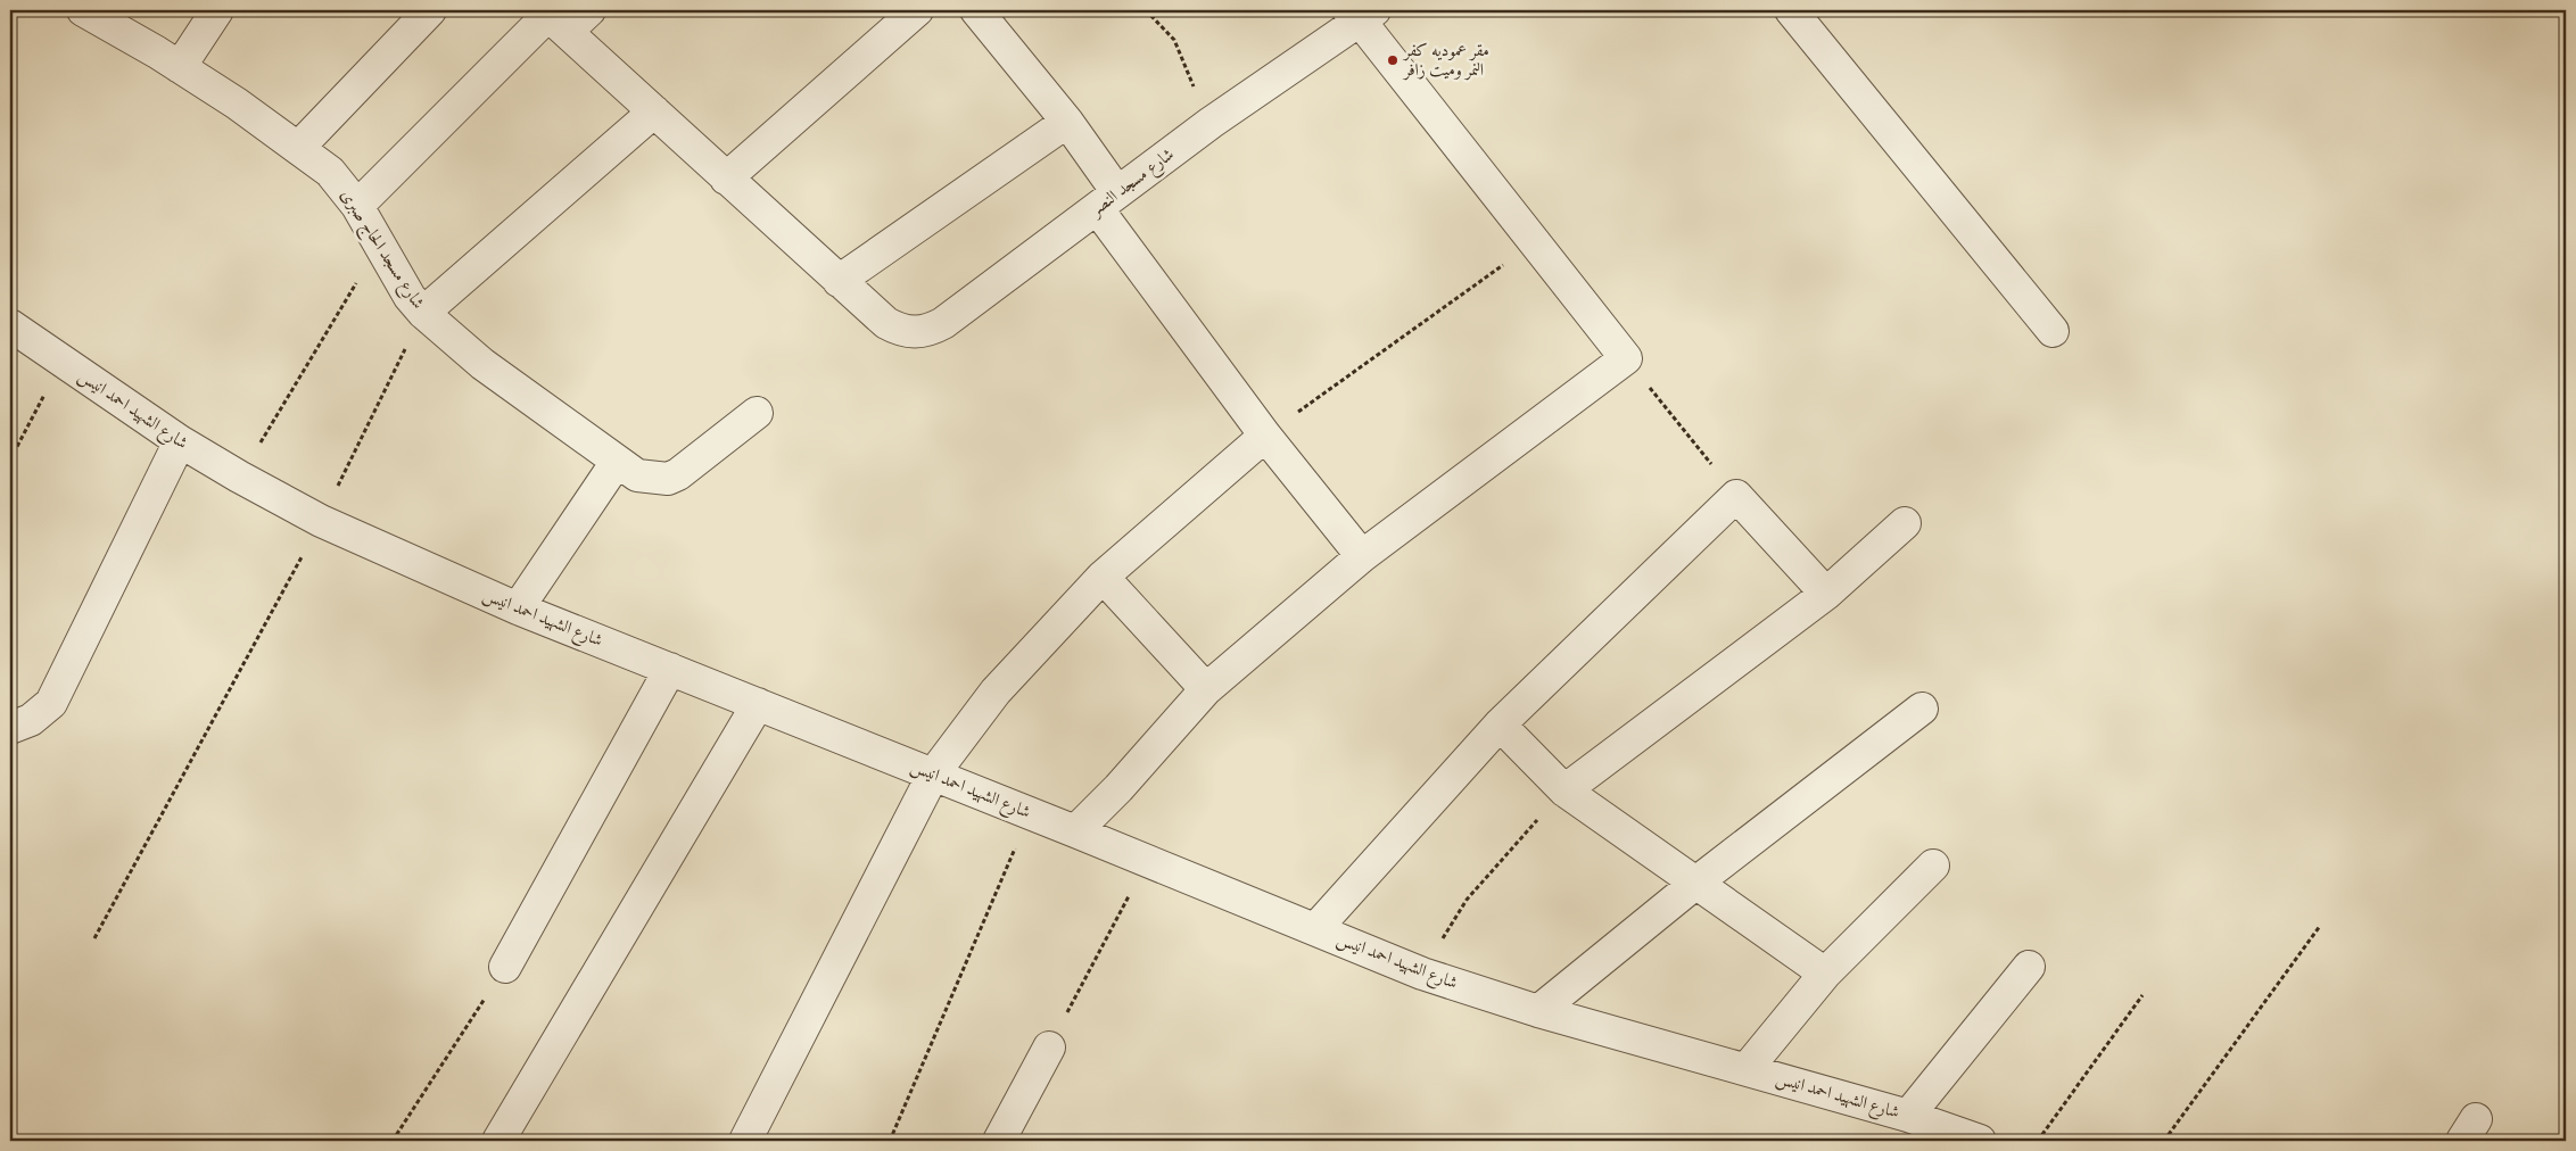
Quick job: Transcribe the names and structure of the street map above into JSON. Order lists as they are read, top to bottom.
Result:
{
  "streets": {
    "street": ["شارع مسجد النصر", "شارع مسجد الحاج صبرى", "شارع الشهيد احمد انيس"]
  },
  "places": ["مقر عموديه كفر النمر وميت زافر"]
}
